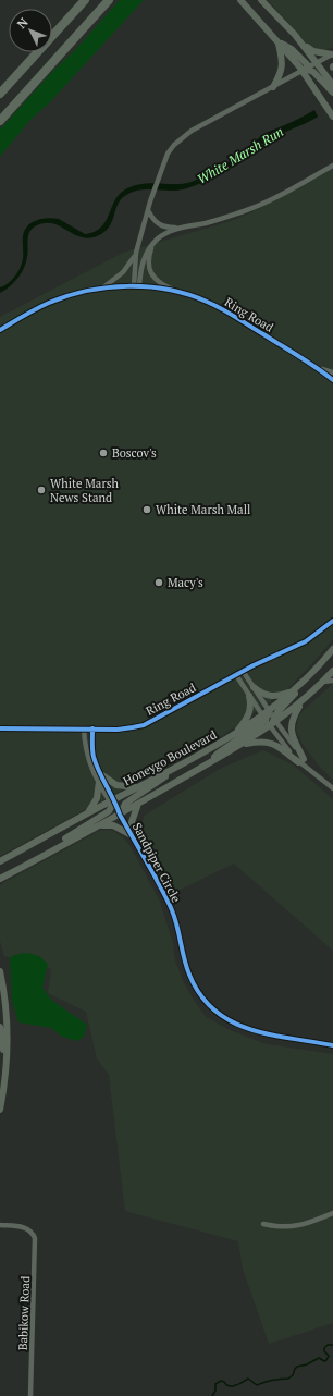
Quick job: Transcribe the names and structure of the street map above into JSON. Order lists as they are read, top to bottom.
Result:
{
  "streets": {
    "main road": ["Honeygo Boulevard"],
    "street": ["Ring Road", "Sandpiper Circle", "Babikow Road"]
  },
  "crossings": [
    ["Honeygo Boulevard", "Sandpiper Circle"]
  ],
  "water": ["White Marsh Run"],
  "places": [
    "Boscov's",
    "White Marsh News Stand",
    "White Marsh Mall",
    "Macy's"
  ],
  "north": "top left"
}
